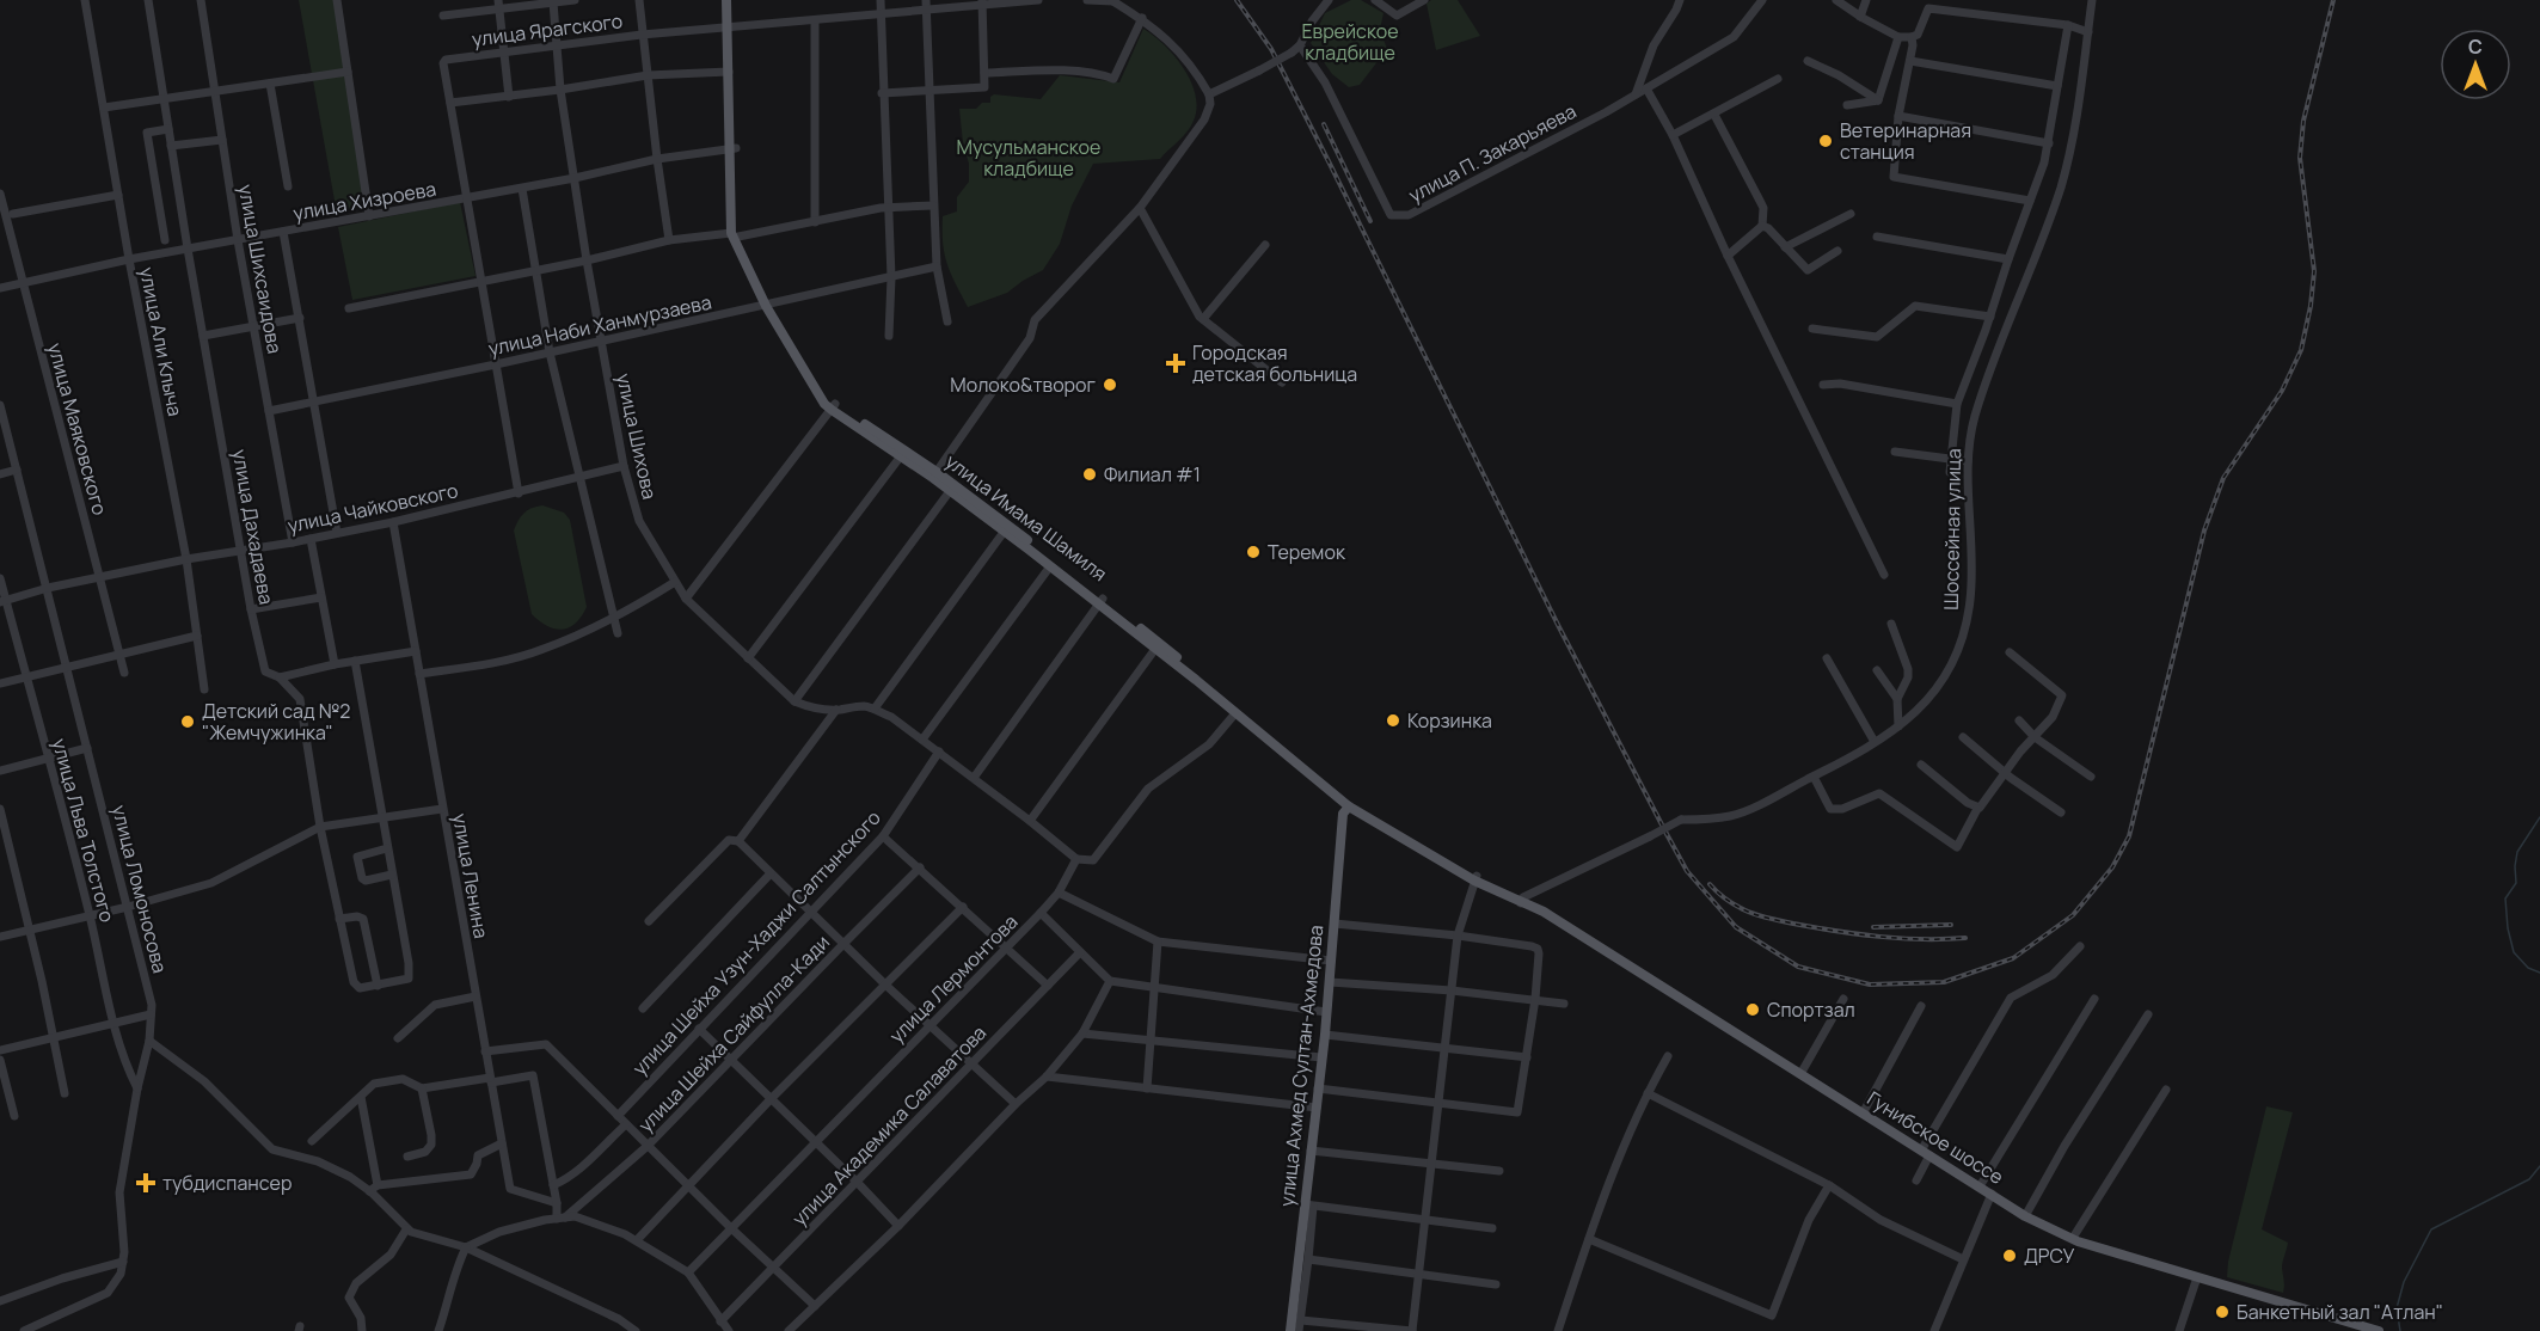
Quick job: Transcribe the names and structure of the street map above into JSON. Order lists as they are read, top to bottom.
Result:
{
  "streets": {
    "main road": ["улица Имама Шамиля", "улица Ахмед Султан-Ахмедова", "Гунибское шоссе"],
    "street": [
      "улица Ярагского",
      "улица П. Закарьяева",
      "улица Хизроева",
      "улица Шихсаидова",
      "улица Наби Ханмурзаева",
      "улица Али Клыча",
      "улица Маяковского",
      "улица Шихова",
      "улица Чайковского",
      "улица Дахадаева",
      "Шоссейная улица",
      "улица Льва Толстого",
      "улица Ленина",
      "улица Ломоносова",
      "улица Шейха Узун-Хаджи Салтынского",
      "улица Лермонтова",
      "улица Шейха Сайфулла-Кади",
      "улица Академика Салаватова"
    ]
  },
  "crossings": [
    ["улица Ярагского", "улица Шихова"],
    ["улица Ярагского", "улица Имама Шамиля"],
    ["улица Хизроева", "улица Шихсаидова"],
    ["улица Хизроева", "улица Али Клыча"],
    ["улица Хизроева", "улица Маяковского"],
    ["улица Хизроева", "улица Шихова"],
    ["улица Хизроева", "улица Имама Шамиля"],
    ["улица Хизроева", "улица Дахадаева"],
    ["улица Шихсаидова", "улица Наби Ханмурзаева"],
    ["улица Шихсаидова", "улица Чайковского"],
    ["улица Наби Ханмурзаева", "улица Шихова"],
    ["улица Наби Ханмурзаева", "улица Имама Шамиля"],
    ["улица Али Клыча", "улица Чайковского"],
    ["улица Маяковского", "улица Чайковского"],
    ["улица Шихова", "улица Чайковского"],
    ["улица Чайковского", "улица Дахадаева"],
    ["улица Чайковского", "улица Льва Толстого"],
    ["улица Чайковского", "улица Ленина"],
    ["улица Чайковского", "улица Ломоносова"],
    ["улица Имама Шамиля", "Шоссейная улица"],
    ["улица Имама Шамиля", "улица Ахмед Султан-Ахмедова"],
    ["улица Имама Шамиля", "Гунибское шоссе"],
    ["Шоссейная улица", "Гунибское шоссе"],
    ["улица Льва Толстого", "улица Ломоносова"]
  ],
  "parks": ["Еврейское кладбище", "Мусульманское кладбище"],
  "places": {
    "other": [
      "Ветеринарная станция",
      "Молоко&творог",
      "Филиал #1",
      "Теремок",
      "Корзинка",
      "Детский сад №2 \"Жемчужинка\"",
      "Спортзал",
      "ДРСУ",
      "Банкетный зал \"Атлан\""
    ],
    "health": ["Городская детская больница", "тубдиспансер"]
  },
  "north": "top"
}
